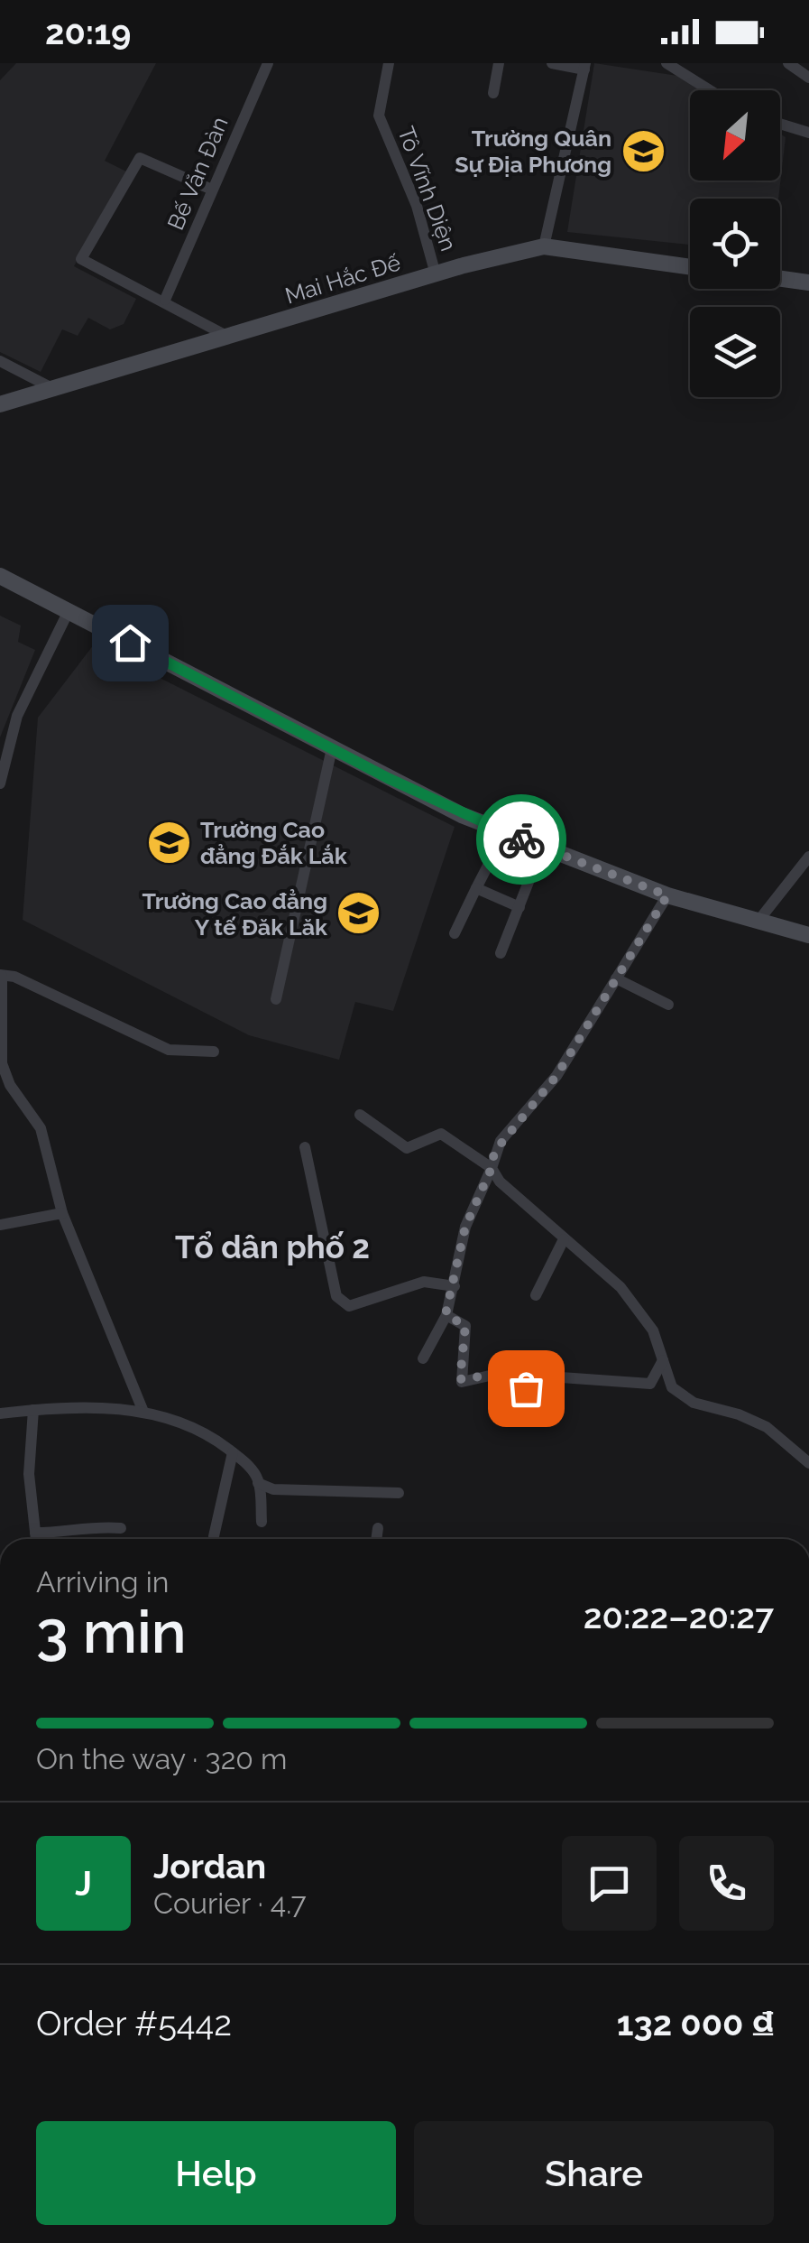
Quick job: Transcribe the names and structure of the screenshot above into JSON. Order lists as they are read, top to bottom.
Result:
{
  "streets": {
    "street": ["Bế Văn Đàn", "Tô Vĩnh Diện", "Mai Hắc Đế"]
  },
  "crossings": [
    ["Tô Vĩnh Diện", "Mai Hắc Đế"]
  ],
  "districts": ["Tổ dân phố 2"],
  "places": {
    "school or university": ["Trường Quân Sự Địa Phương", "Trường Cao đẳng Đắk Lắk", "Trường Cao đẳng Y tế Đăk Lăk"]
  },
  "north": "bottom left",
  "page": {
    "status": "20:19",
    "heading": ["3 min", "Arriving in", "20:22–20:27"],
    "panel": [
      "Jordan",
      "Courier · 4.7",
      "Order #5442",
      "132 000 ₫"
    ],
    "bar": "On the way · 320 m",
    "round": "J",
    "buttons": ["Help", "Share"]
  }
}
